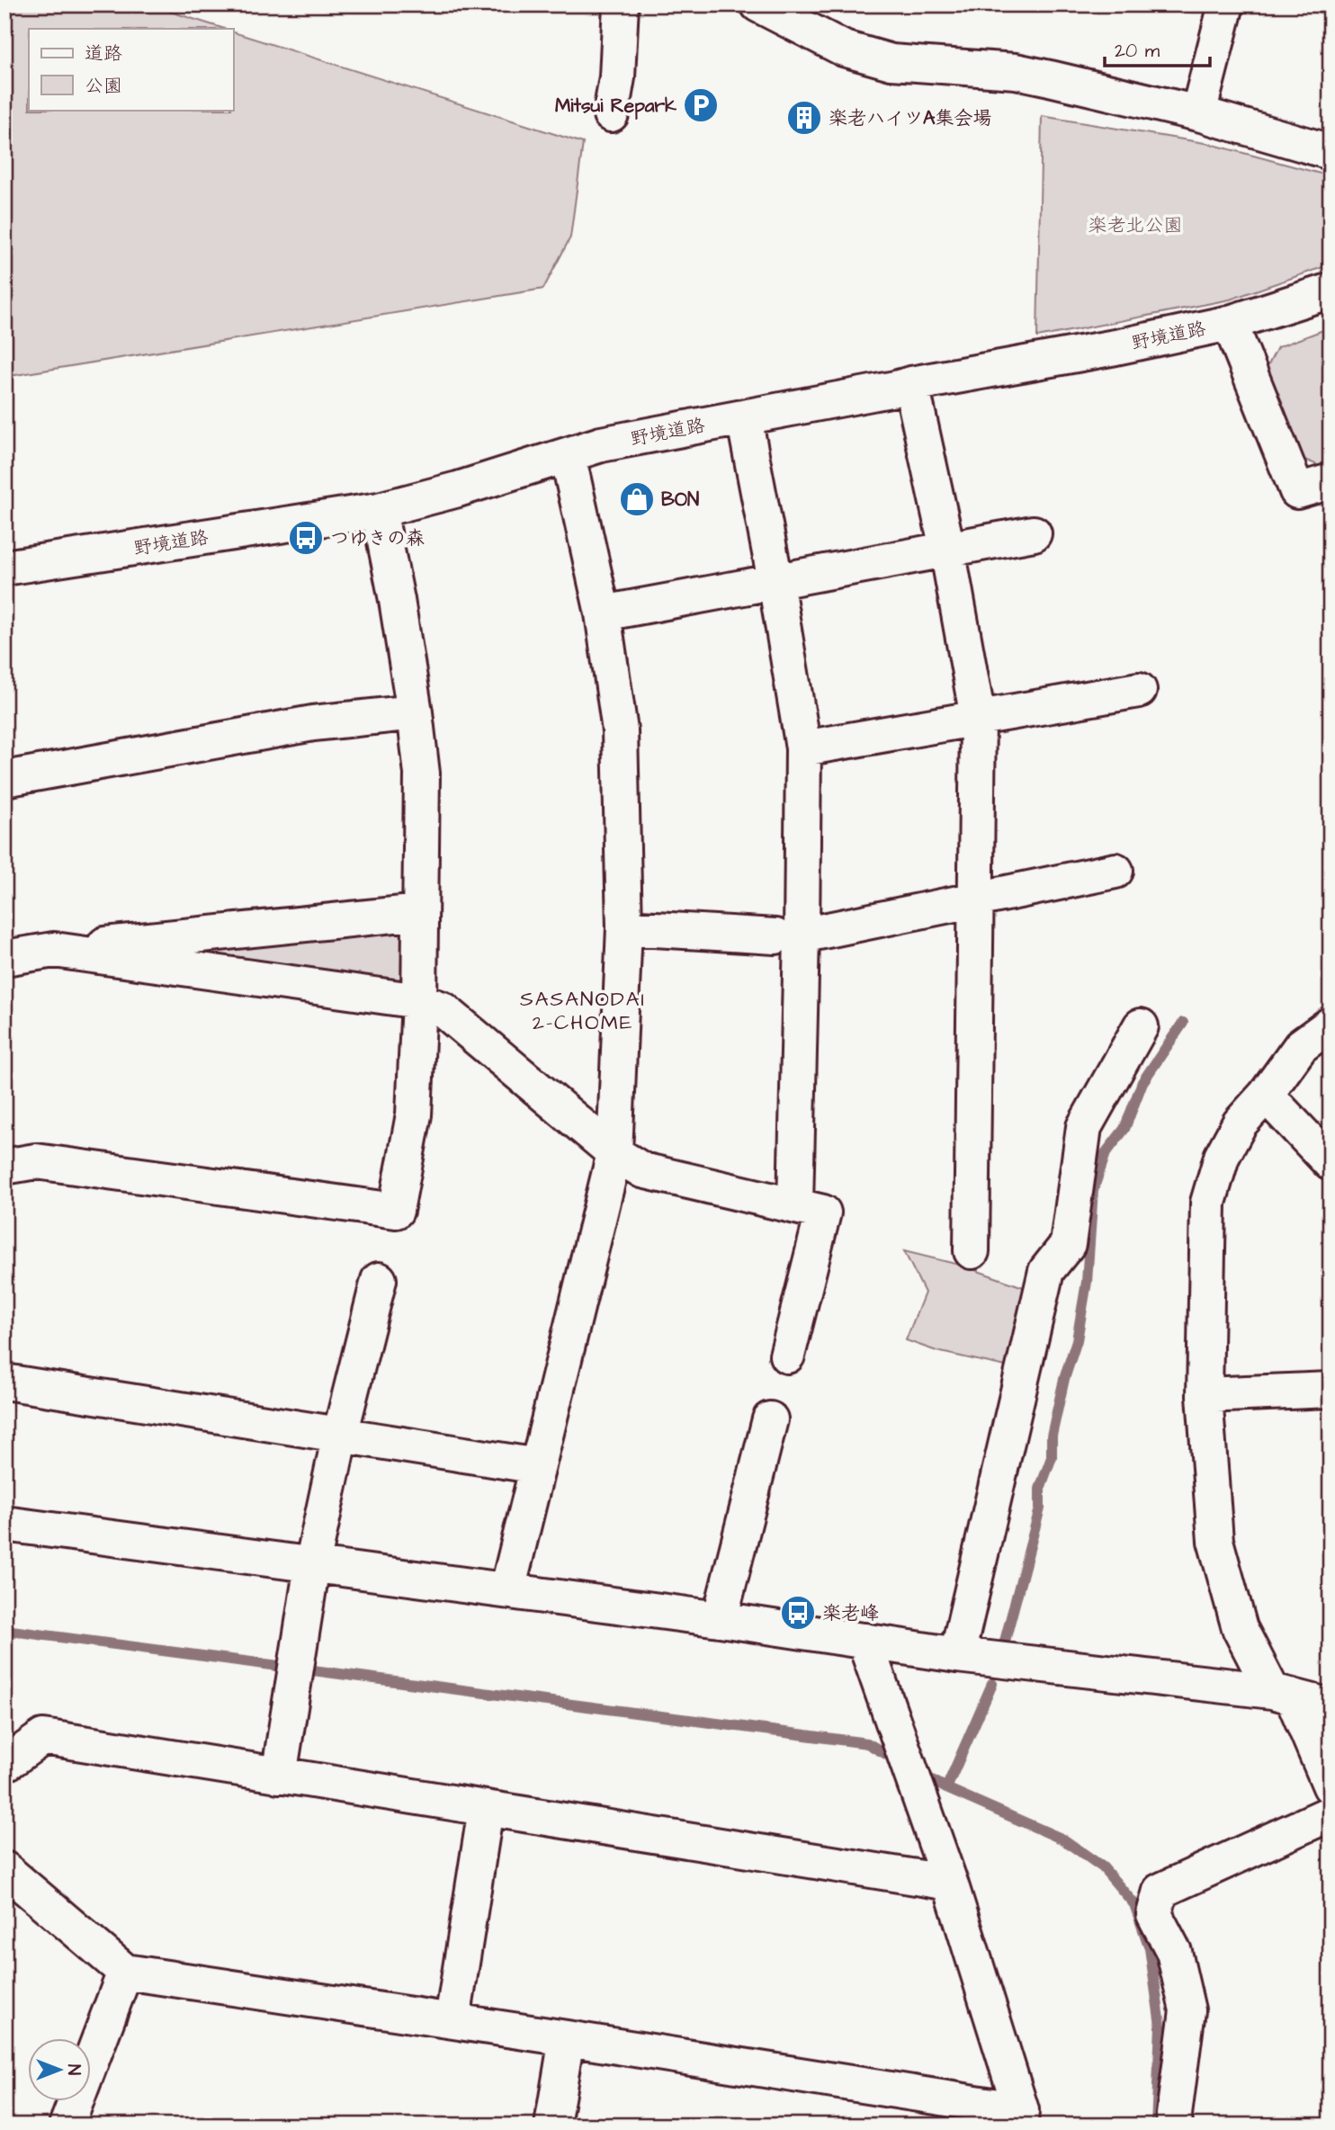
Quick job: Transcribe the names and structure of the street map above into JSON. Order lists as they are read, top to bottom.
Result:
{
  "streets": {
    "street": ["野境道路"]
  },
  "districts": ["SASANODAI 2-CHOME"],
  "parks": ["楽老北公園"],
  "places": {
    "parking": ["Mitsui Repark"],
    "building": ["楽老ハイツA集会場"],
    "shop": ["BON"],
    "bus stop": ["つゆきの森", "楽老峰"]
  },
  "legend": ["道路", "公園"],
  "scale_bar": "20 m",
  "north": "right"
}
